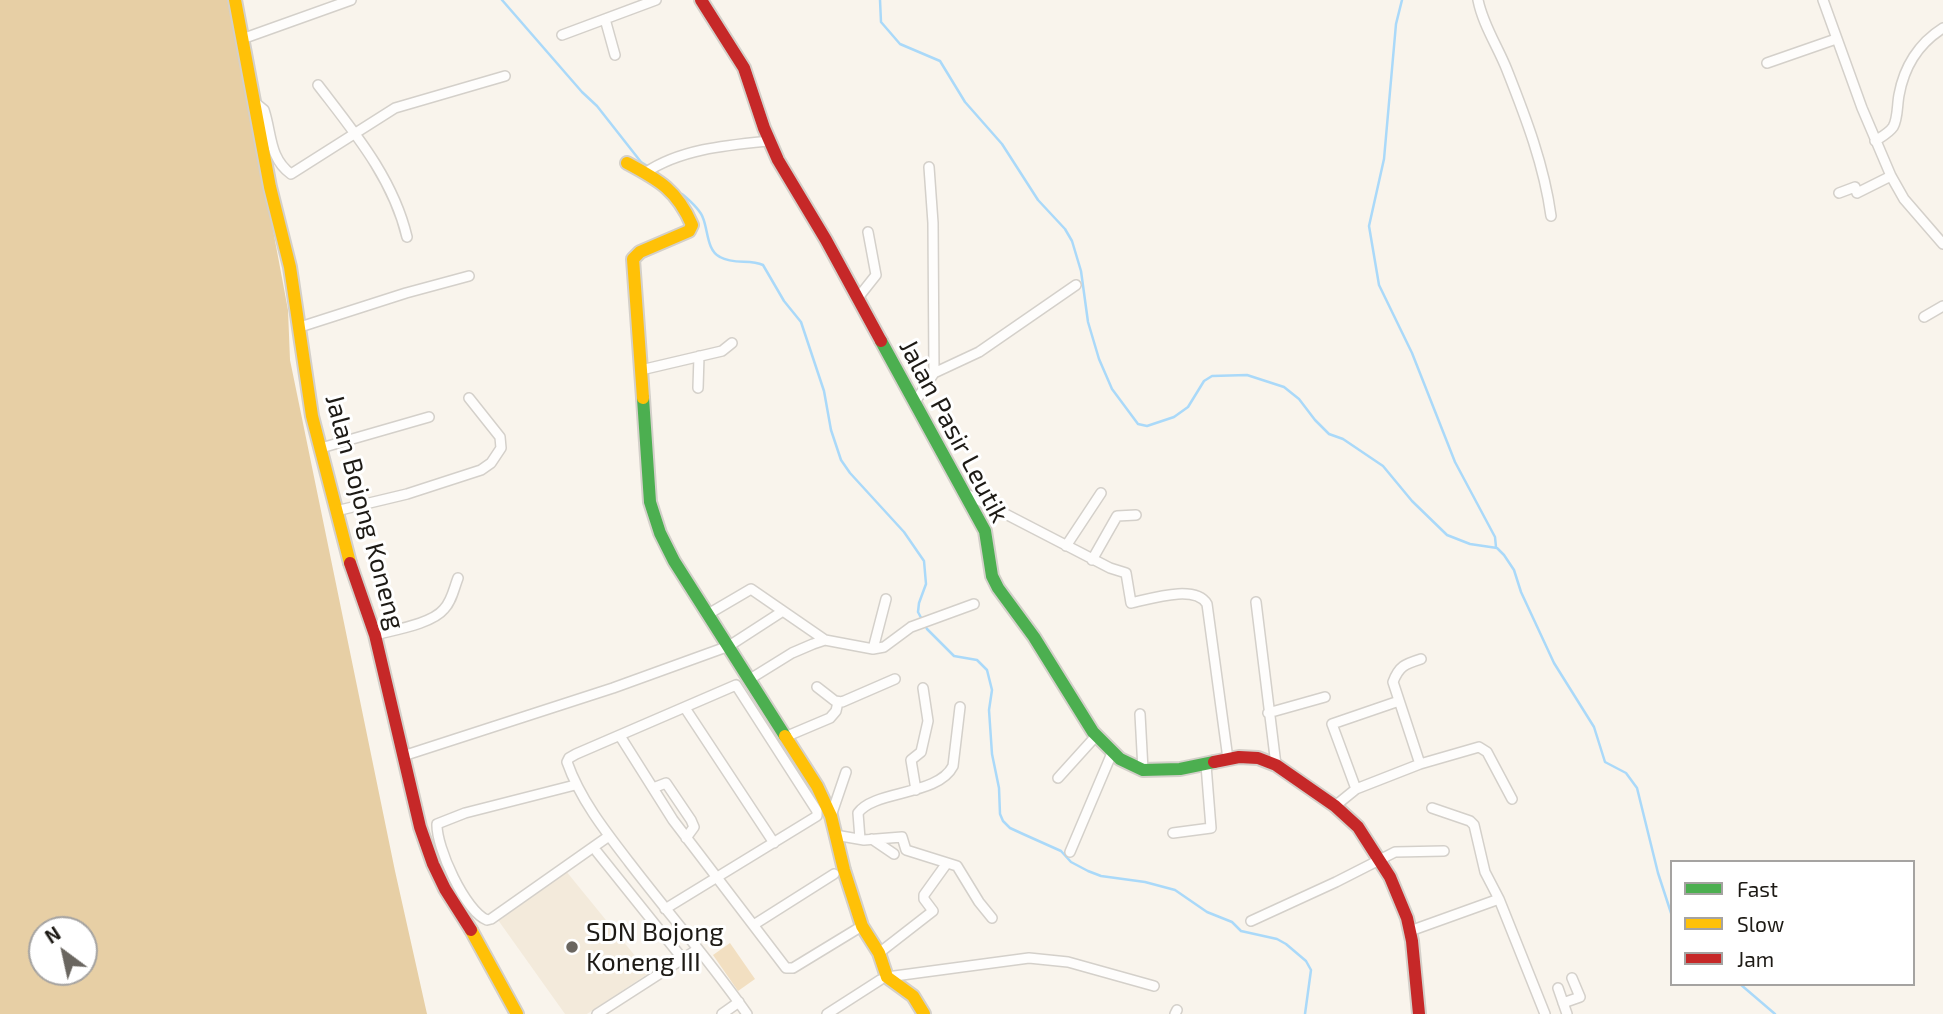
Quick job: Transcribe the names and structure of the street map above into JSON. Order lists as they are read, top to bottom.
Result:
{
  "streets": {
    "street": ["Jalan Pasir Leutik", "Jalan Bojong Koneng"]
  },
  "places": ["SDN Bojong Koneng III"],
  "legend": ["Fast", "Slow", "Jam"],
  "north": "top left"
}
